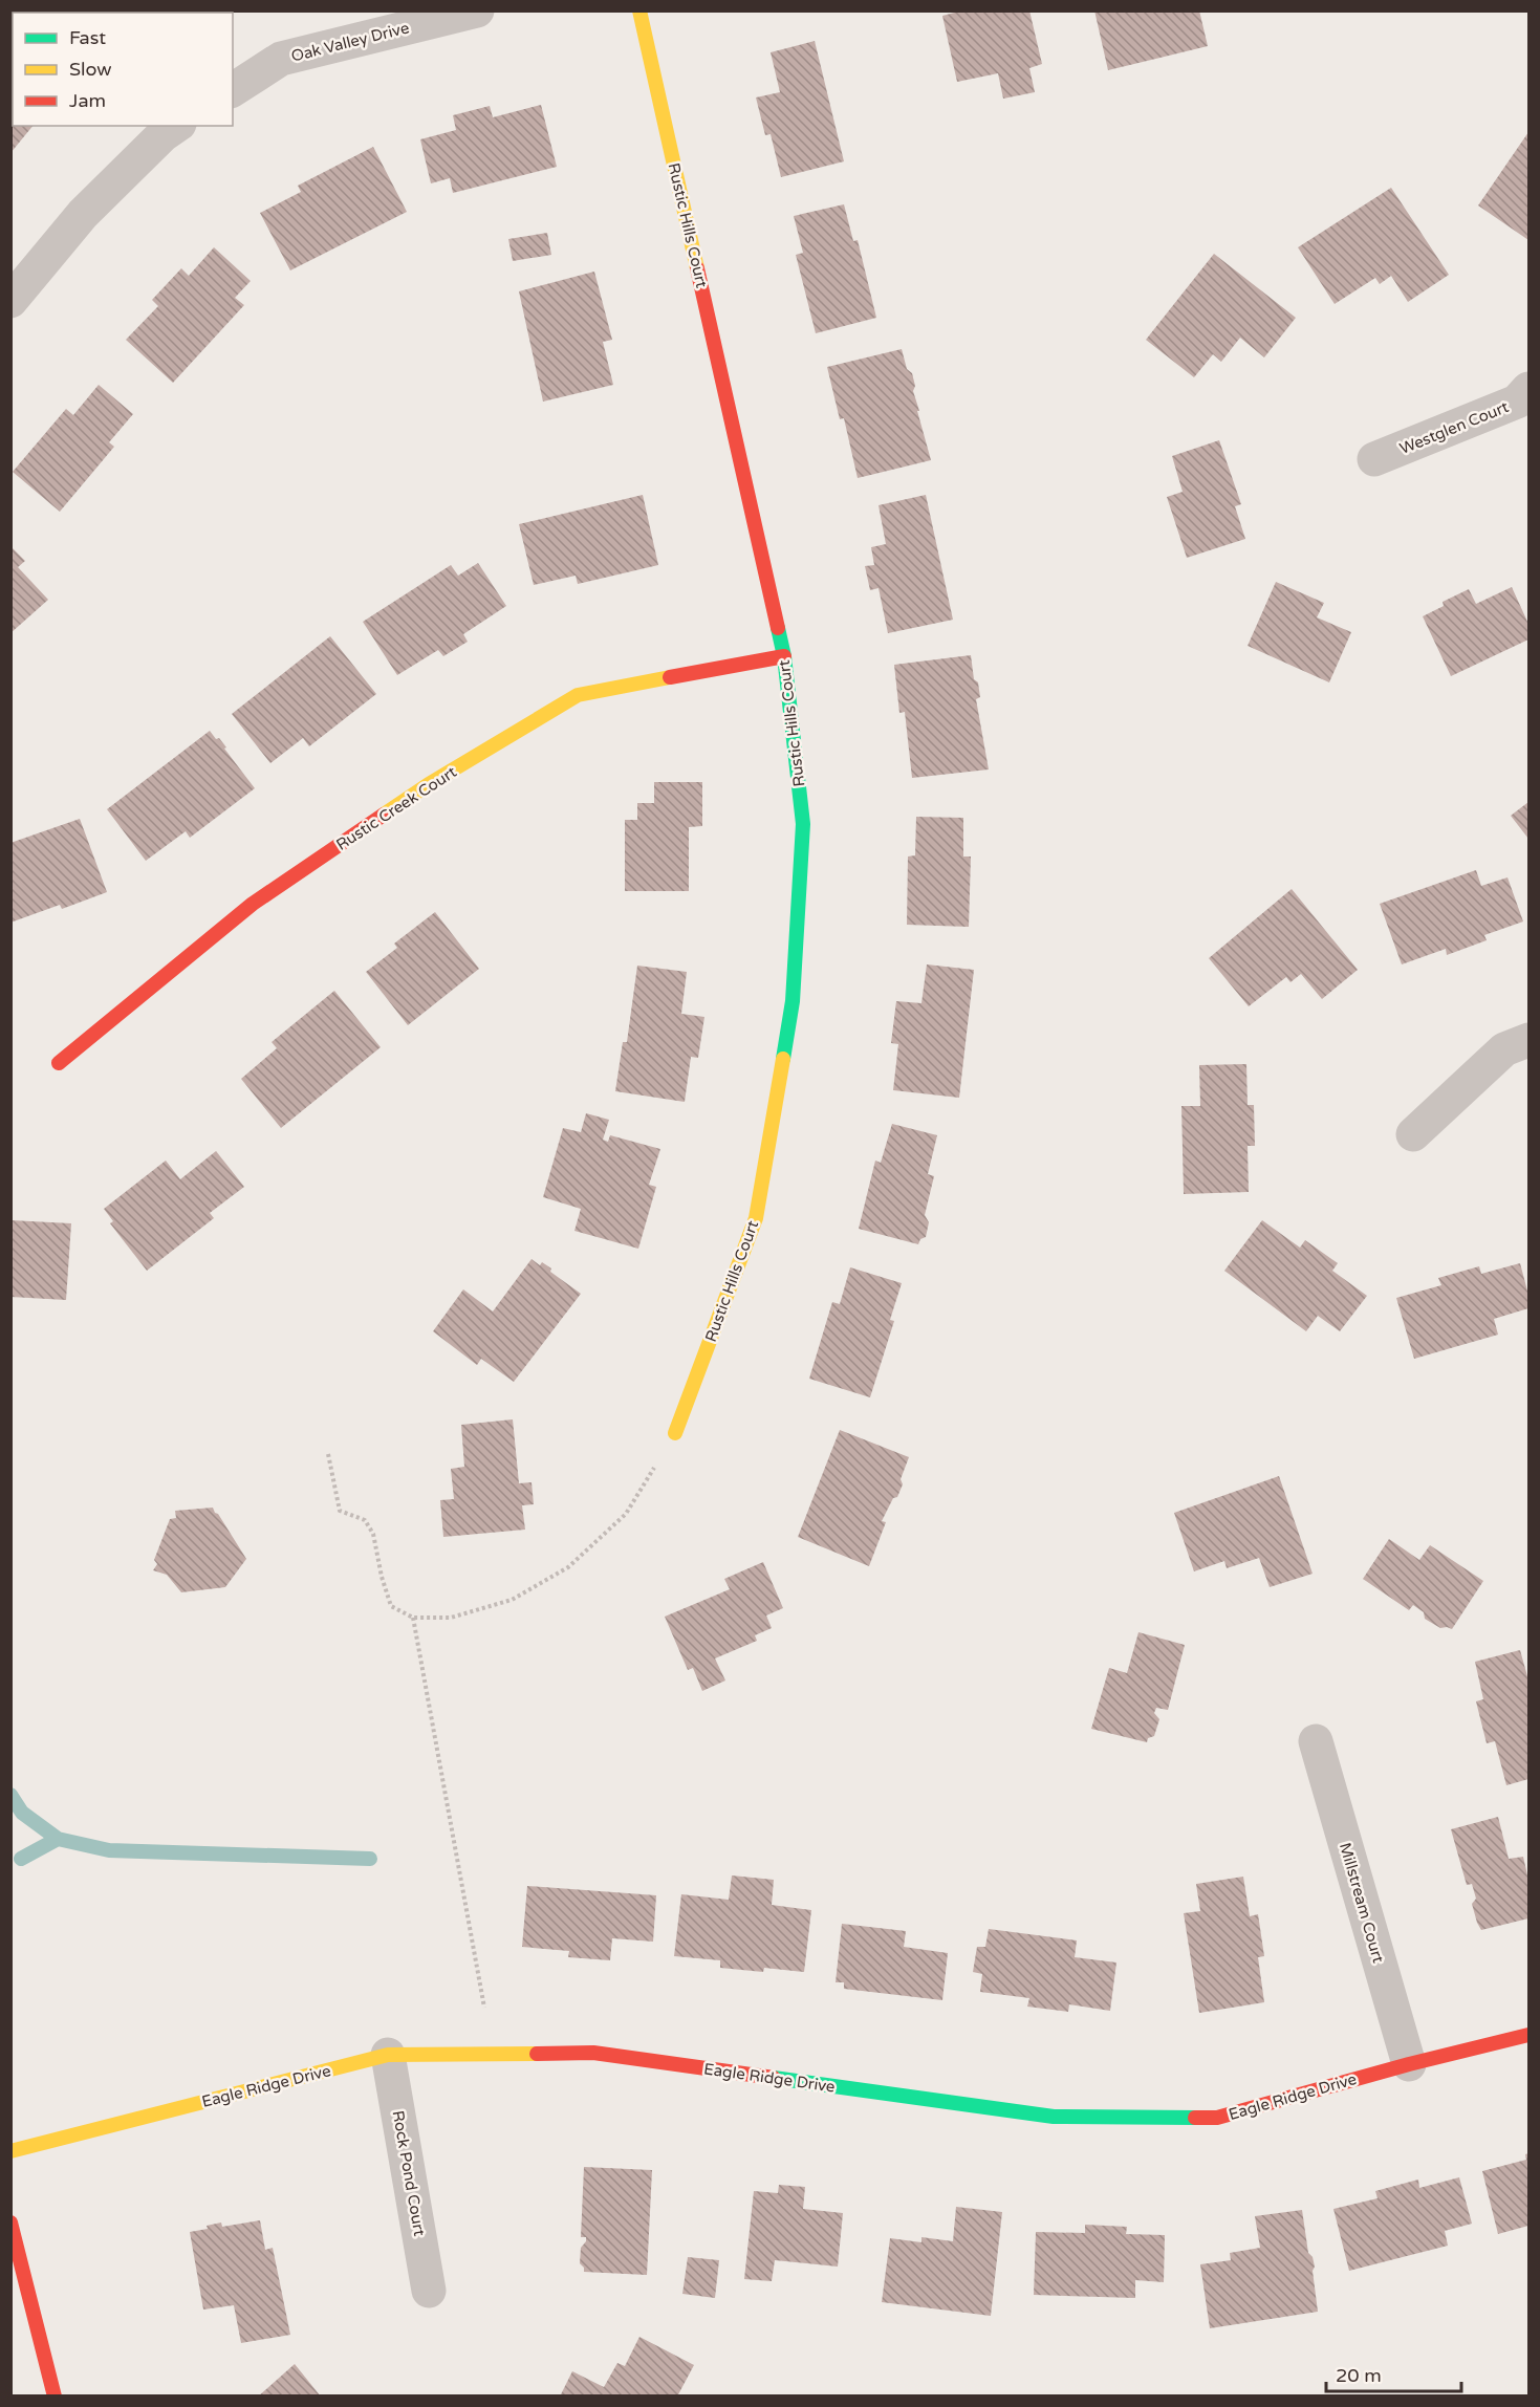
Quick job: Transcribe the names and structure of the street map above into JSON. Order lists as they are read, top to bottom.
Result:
{
  "streets": {
    "street": [
      "Oak Valley Drive",
      "Rustic Hills Court",
      "Westglen Court",
      "Rustic Creek Court",
      "Millstream Court",
      "Eagle Ridge Drive",
      "Rock Pond Court"
    ]
  },
  "crossings": [
    ["Rustic Hills Court", "Rustic Creek Court"],
    ["Millstream Court", "Eagle Ridge Drive"],
    ["Eagle Ridge Drive", "Rock Pond Court"]
  ],
  "legend": ["Fast", "Slow", "Jam"],
  "scale_bar": "20 m"
}
